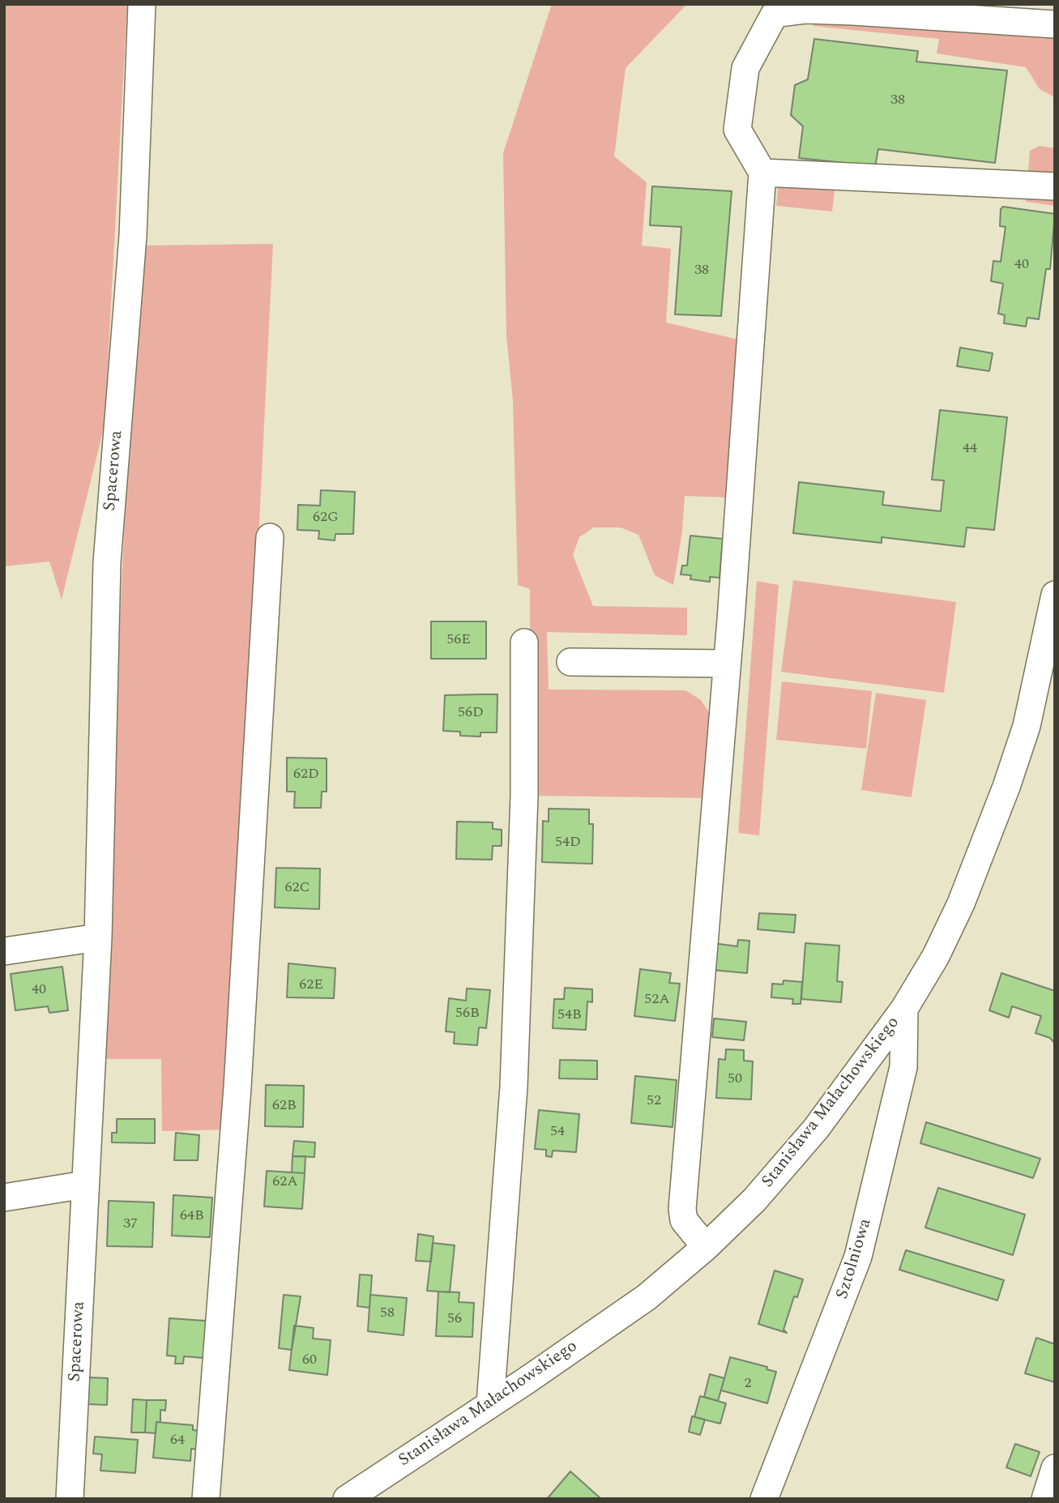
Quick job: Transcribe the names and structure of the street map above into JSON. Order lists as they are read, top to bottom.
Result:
{
  "streets": {
    "street": ["Spacerowa", "Stanisława Małachowskiego", "Sztolniowa"]
  },
  "crossings": [
    ["Stanisława Małachowskiego", "Sztolniowa"]
  ],
  "house_numbers": [
    "38",
    "40",
    "38",
    "44",
    "62G",
    "56E",
    "56D",
    "62D",
    "54D",
    "62C",
    "62E",
    "40",
    "52A",
    "56B",
    "54B",
    "50",
    "52",
    "62B",
    "54",
    "62A",
    "64B",
    "37",
    "58",
    "56",
    "60",
    "2",
    "64"
  ]
}
